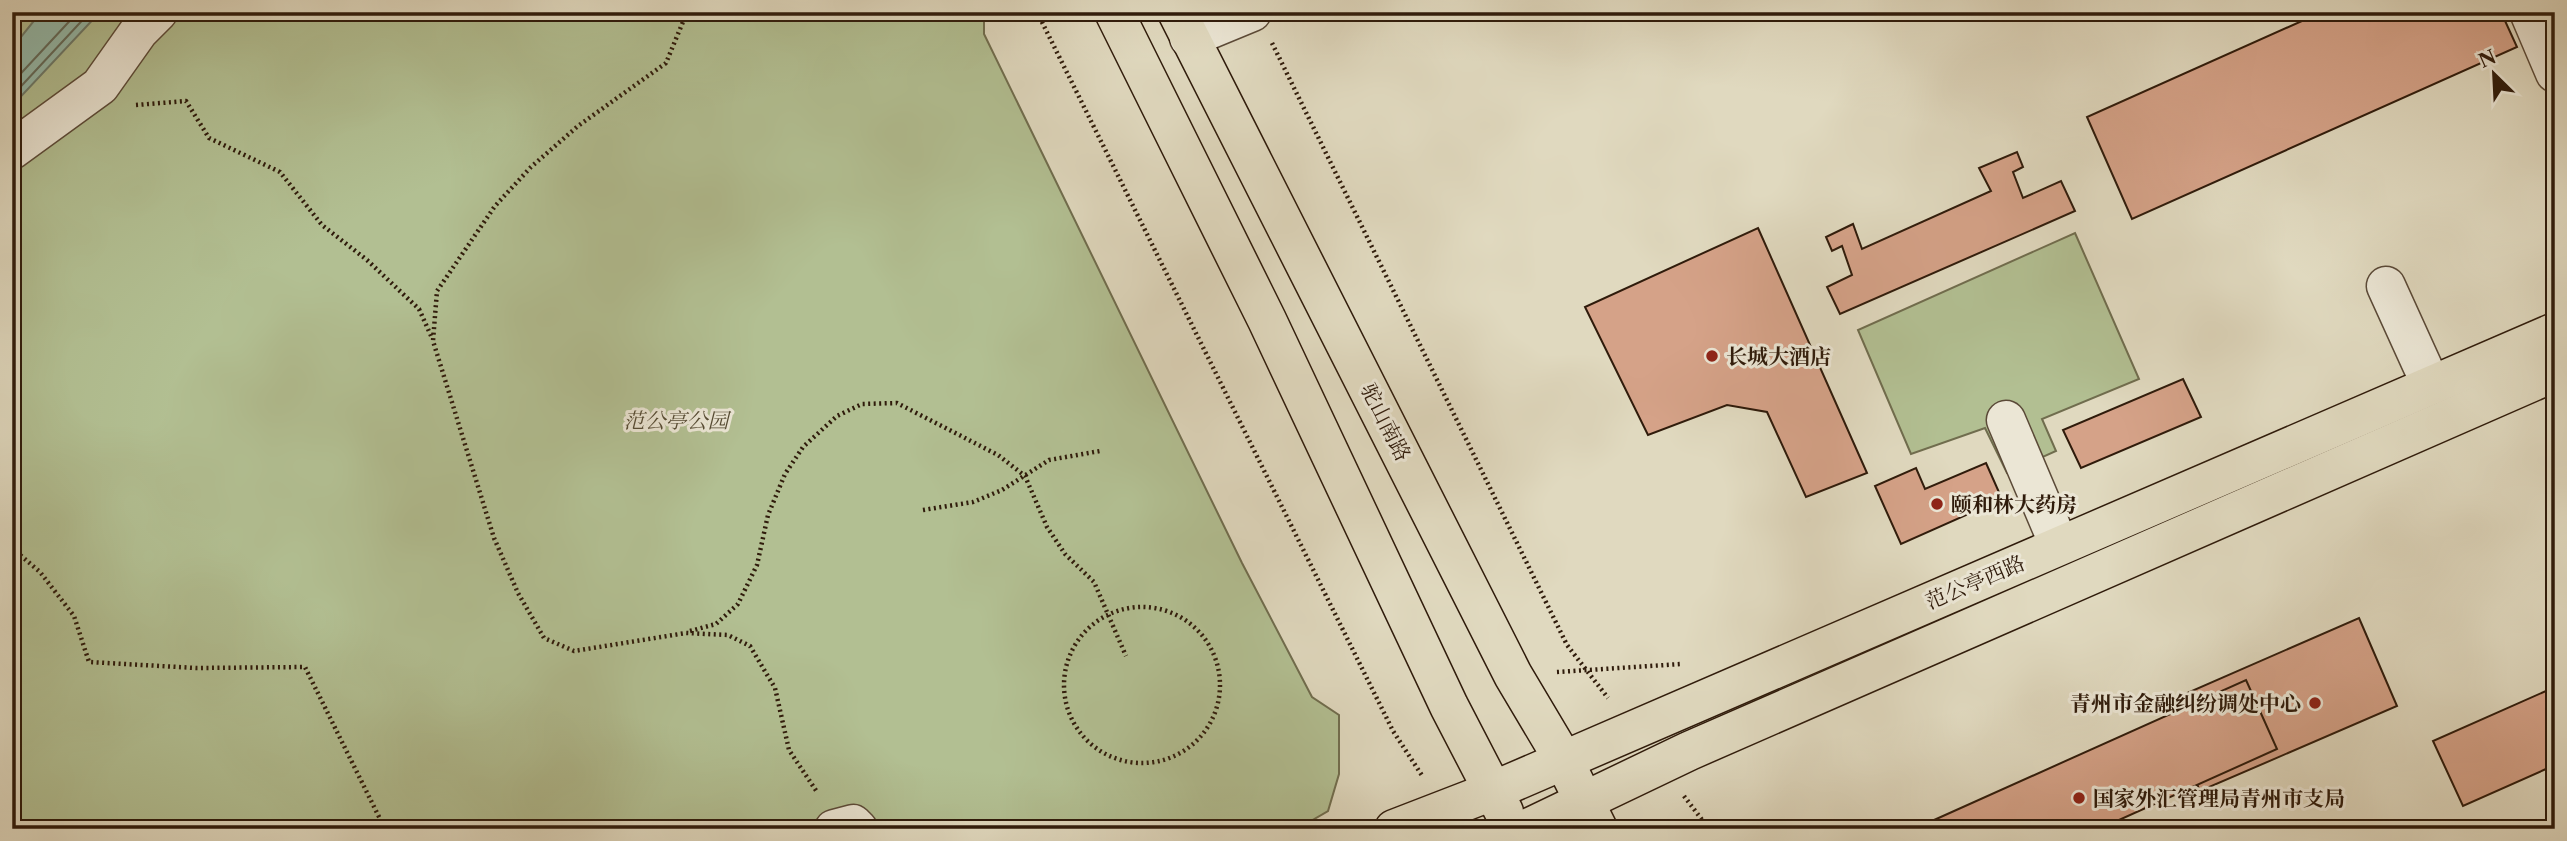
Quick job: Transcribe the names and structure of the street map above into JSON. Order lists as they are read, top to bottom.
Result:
{
  "streets": {
    "main road": ["驼山南路", "范公亭西路"]
  },
  "crossings": [
    ["驼山南路", "范公亭西路"]
  ],
  "parks": ["范公亭公园"],
  "places": [
    "长城大酒店",
    "颐和林大药房",
    "青州市金融纠纷调处中心",
    "国家外汇管理局青州市支局"
  ],
  "north": "top left"
}
